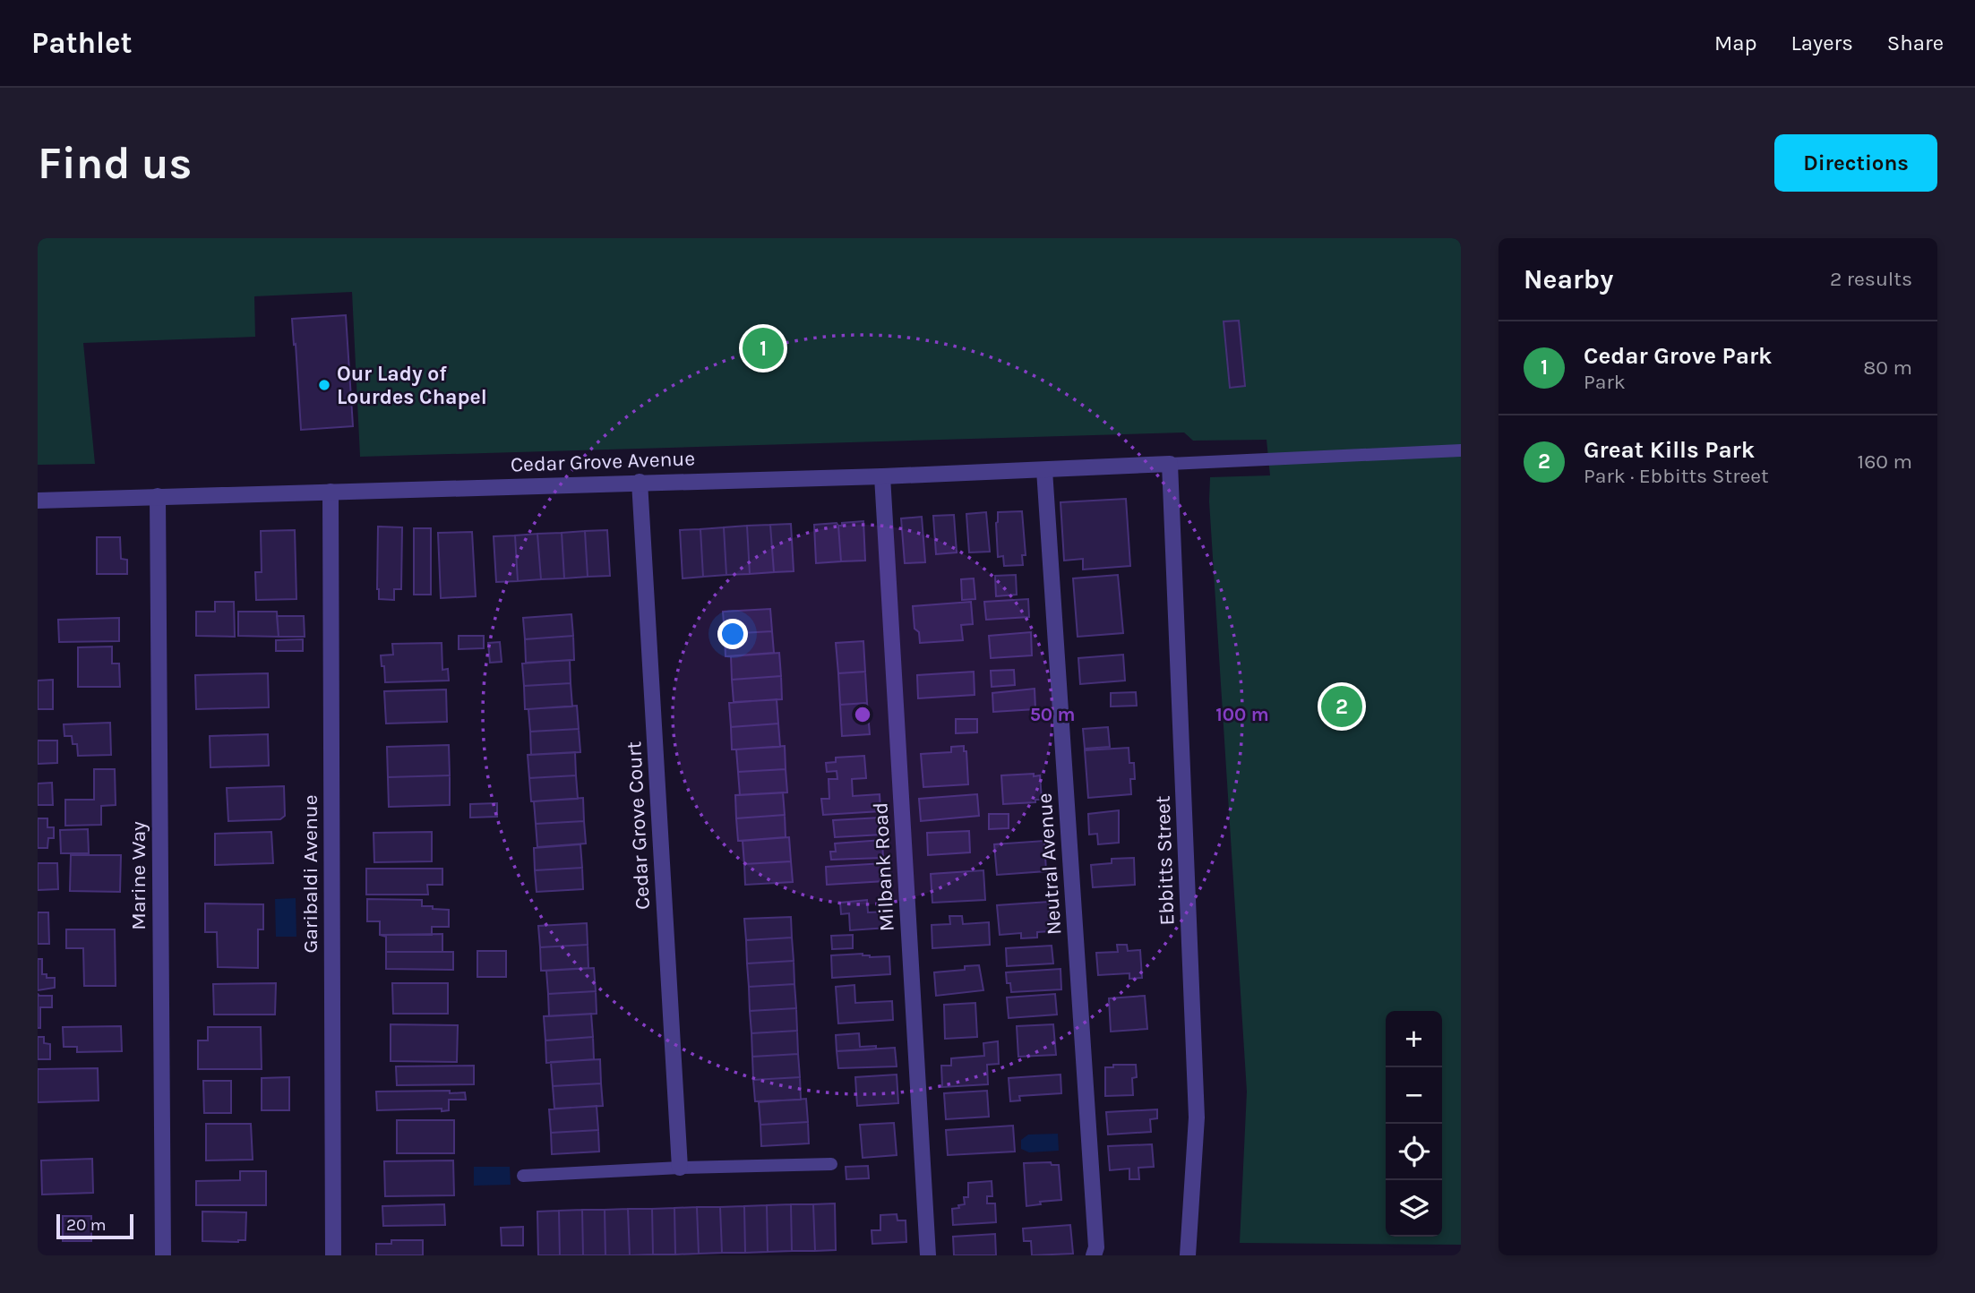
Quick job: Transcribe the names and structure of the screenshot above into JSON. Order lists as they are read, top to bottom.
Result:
{
  "streets": {
    "street": [
      "Cedar Grove Avenue",
      "Cedar Grove Court",
      "Ebbitts Street",
      "Neutral Avenue",
      "Milbank Road",
      "Garibaldi Avenue",
      "Marine Way"
    ]
  },
  "crossings": [
    ["Cedar Grove Avenue", "Cedar Grove Court"],
    ["Cedar Grove Avenue", "Ebbitts Street"],
    ["Cedar Grove Avenue", "Neutral Avenue"],
    ["Cedar Grove Avenue", "Milbank Road"],
    ["Cedar Grove Avenue", "Garibaldi Avenue"],
    ["Cedar Grove Avenue", "Marine Way"]
  ],
  "places": ["Our Lady of Lourdes Chapel"],
  "scale_bar": "20 m",
  "page": {
    "header": "Pathlet",
    "nav": ["Map", "Layers", "Share"],
    "buttons": "Directions",
    "title": "Find us",
    "heading": ["Nearby", "2 results"],
    "list": [
      {
        "mark": "1",
        "name": "Cedar Grove Park",
        "note": "Park",
        "value": "80 m"
      },
      {
        "mark": "2",
        "name": "Great Kills Park",
        "note": "Park · Ebbitts Street",
        "value": "160 m"
      }
    ],
    "pins": ["1", "2"],
    "map_buttons": ["+", "−"],
    "scale": "20 m"
  },
  "rings": ["50 m", "100 m"]
}
